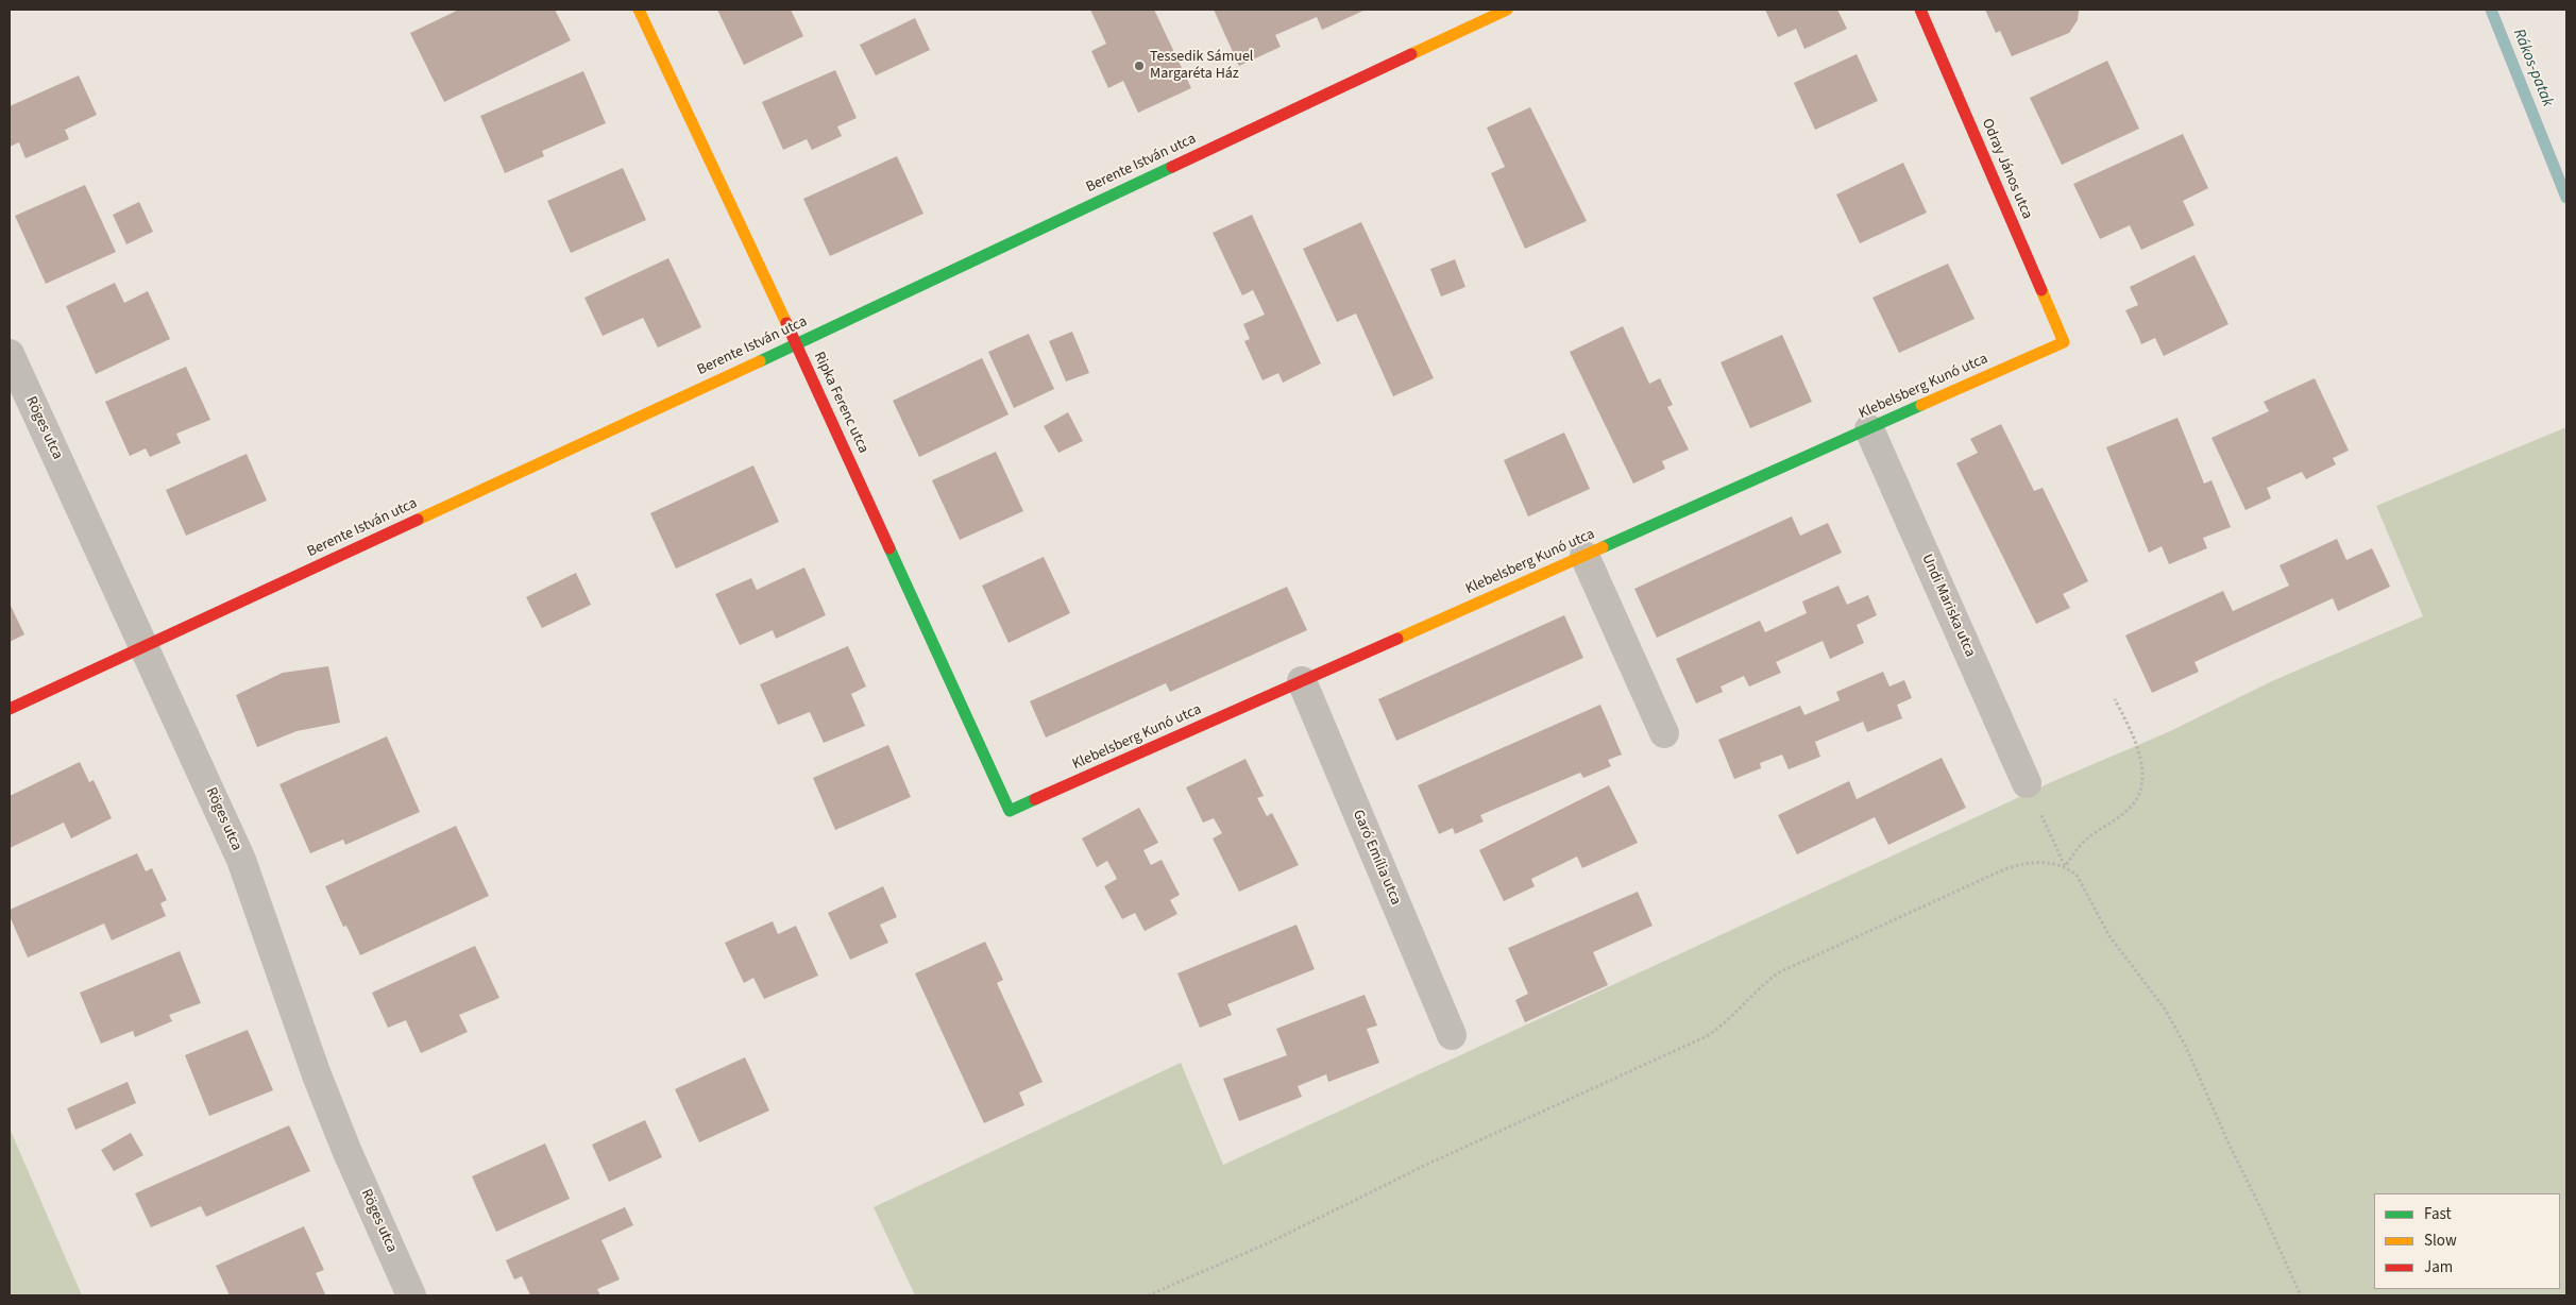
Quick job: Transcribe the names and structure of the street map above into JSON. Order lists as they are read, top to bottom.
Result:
{
  "streets": {
    "street": [
      "Berente István utca",
      "Odray János utca",
      "Klebelsberg Kunó utca",
      "Ripka Ferenc utca",
      "Röges utca",
      "Undi Mariska utca",
      "Garó Emília utca"
    ]
  },
  "crossings": [
    ["Berente István utca", "Ripka Ferenc utca"],
    ["Berente István utca", "Röges utca"],
    ["Odray János utca", "Klebelsberg Kunó utca"],
    ["Klebelsberg Kunó utca", "Ripka Ferenc utca"],
    ["Klebelsberg Kunó utca", "Undi Mariska utca"],
    ["Klebelsberg Kunó utca", "Garó Emília utca"]
  ],
  "water": ["Rákos-patak"],
  "places": ["Tessedik Sámuel Margaréta Ház"],
  "legend": ["Fast", "Slow", "Jam"]
}
